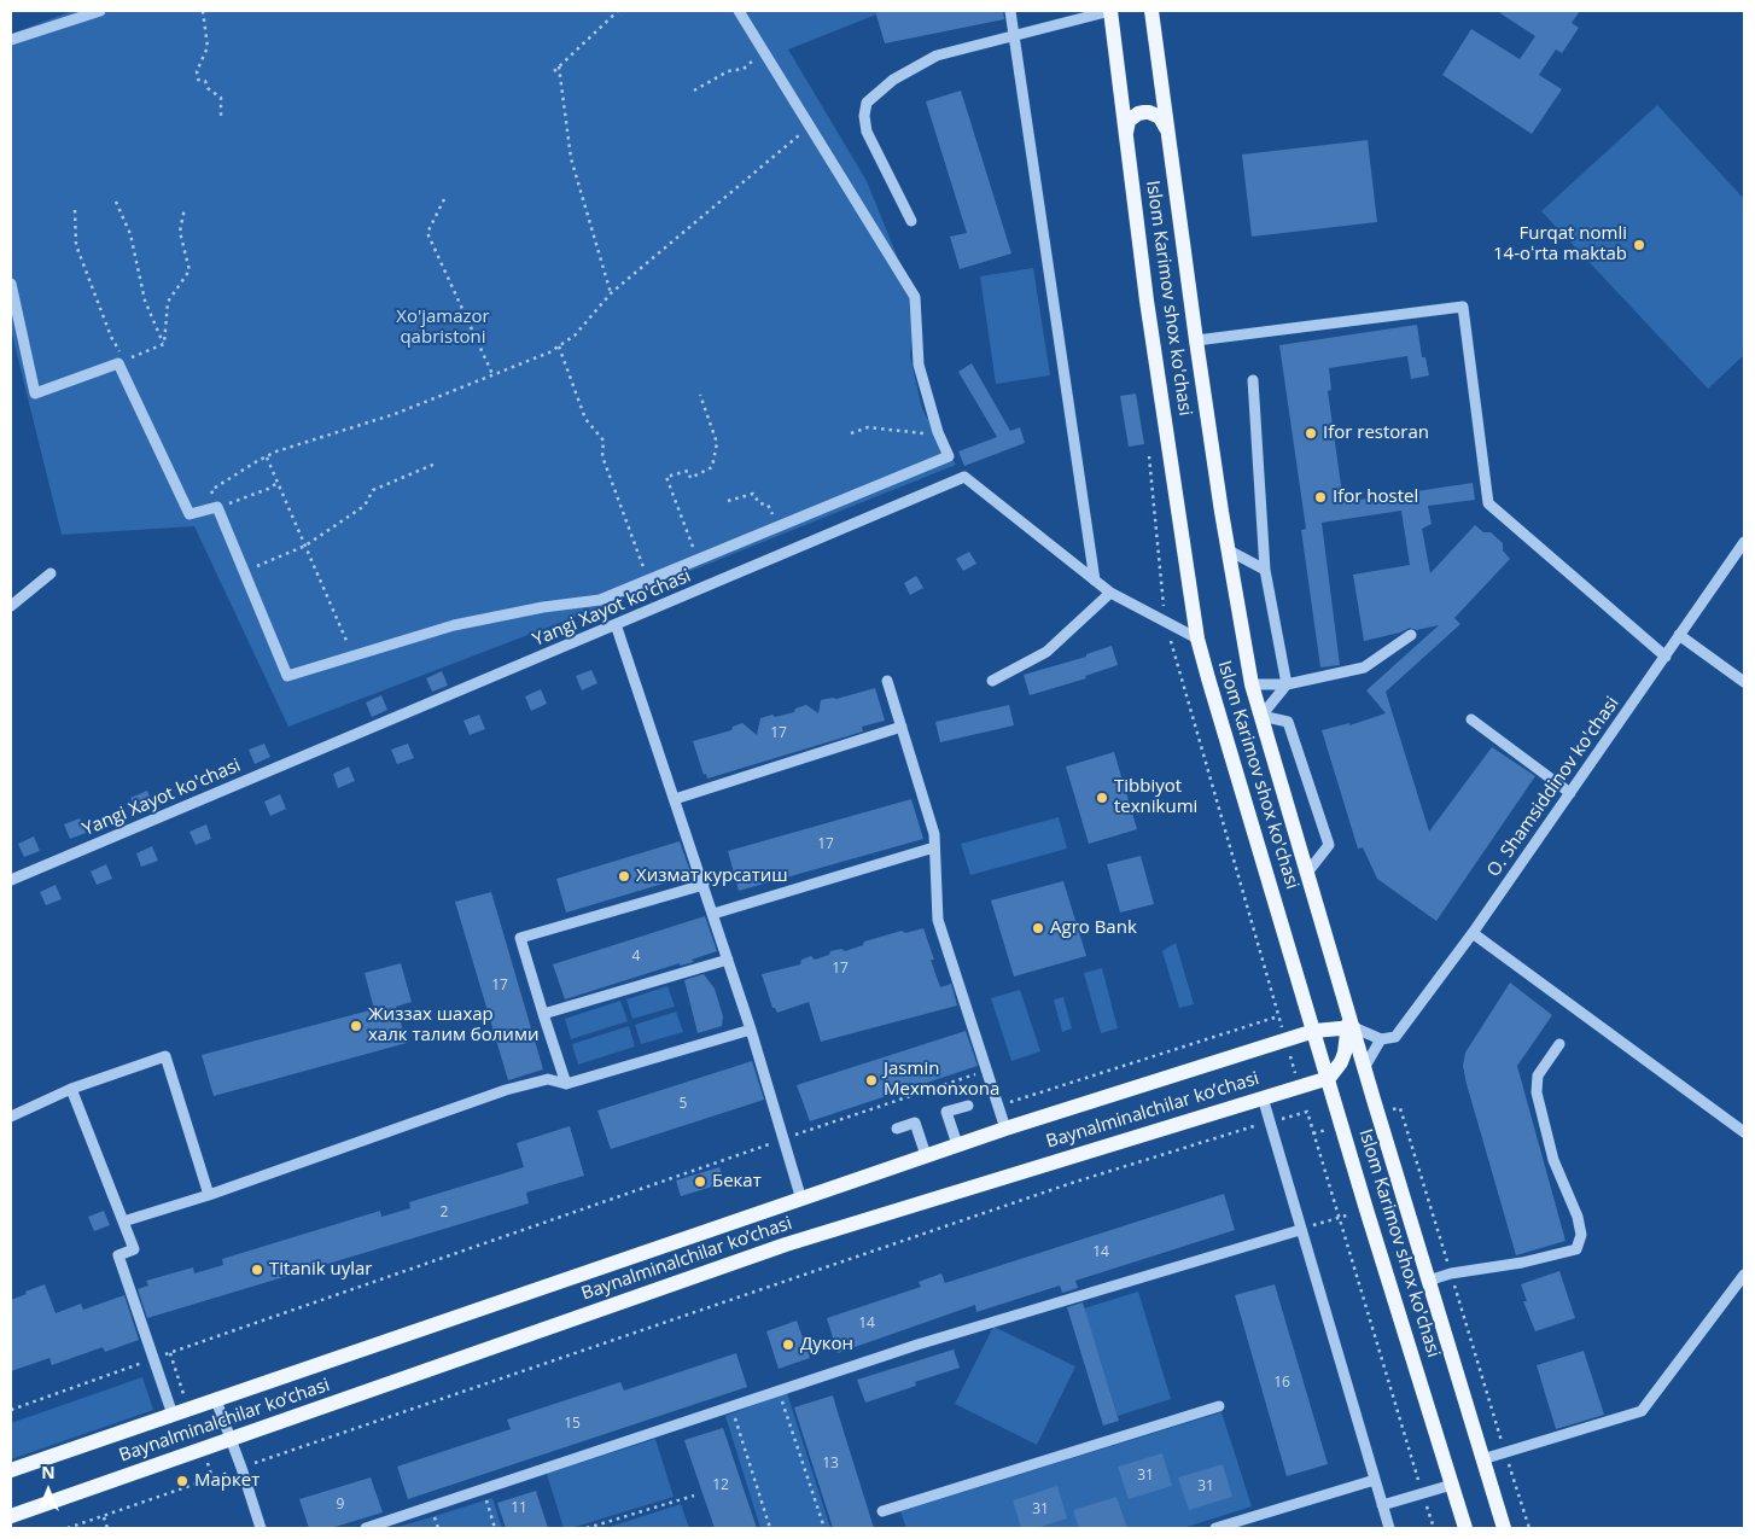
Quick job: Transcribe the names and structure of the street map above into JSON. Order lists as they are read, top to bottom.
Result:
{
  "streets": {
    "main road": ["Islom Karimov shox ko'chasi", "Baynalminalchilar ko’chasi"],
    "street": ["Yangi Xayot ko'chasi", "O. Shamsiddinov ko'chasi"]
  },
  "crossings": [
    ["Islom Karimov shox ko'chasi", "Yangi Xayot ko'chasi"],
    ["Islom Karimov shox ko'chasi", "Baynalminalchilar ko’chasi"],
    ["O. Shamsiddinov ko'chasi", "Baynalminalchilar ko’chasi"]
  ],
  "parks": ["Xo'jamazor qabristoni"],
  "places": [
    "Furqat nomli 14-oʻrta maktab",
    "Ifor restoran",
    "Ifor hostel",
    "Tibbiyot texnikumi",
    "Хизмат курсатиш",
    "Agro Bank",
    "Жиззах шахар халк талим болими",
    "Jasmin Mexmonxona",
    "Бекат",
    "Titanik uylar",
    "Дукон",
    "Маркет"
  ],
  "house_numbers": [
    "17",
    "17",
    "4",
    "17",
    "17",
    "5",
    "2",
    "14",
    "14",
    "16",
    "15",
    "13",
    "31",
    "12",
    "31",
    "9",
    "11",
    "31"
  ],
  "north": "top"
}
